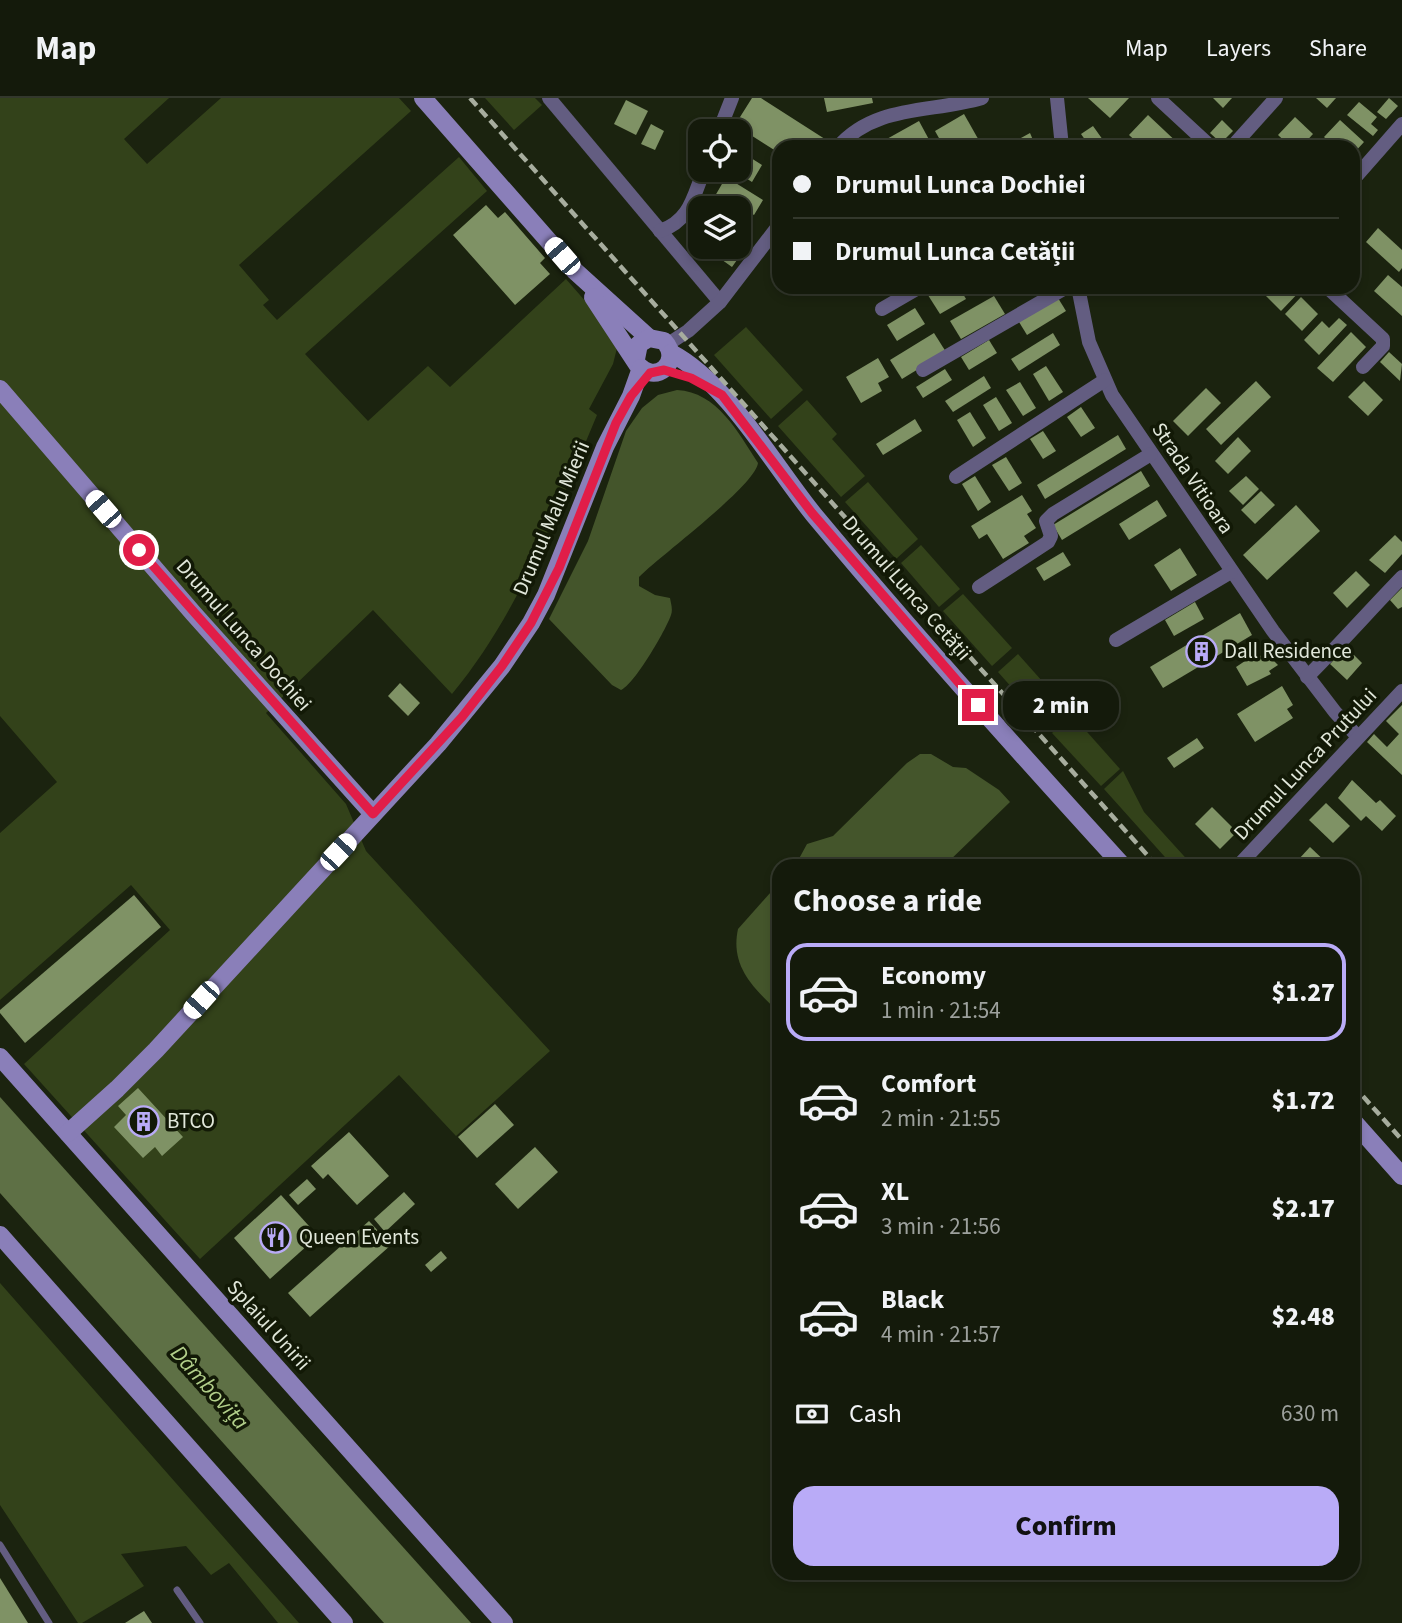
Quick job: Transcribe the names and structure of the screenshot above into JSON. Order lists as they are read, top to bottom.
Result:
{
  "streets": {
    "street": [
      "Strada Vitioara",
      "Drumul Malu Mierii",
      "Drumul Lunca Cetății",
      "Drumul Lunca Dochiei",
      "Drumul Lunca Prutului",
      "Splaiul Unirii"
    ]
  },
  "crossings": [
    ["Strada Vitioara", "Drumul Lunca Prutului"],
    ["Drumul Malu Mierii", "Drumul Lunca Cetății"],
    ["Drumul Malu Mierii", "Drumul Lunca Dochiei"],
    ["Drumul Malu Mierii", "Splaiul Unirii"]
  ],
  "water": ["Dâmbovița"],
  "places": {
    "building": ["Dall Residence", "BTCO"],
    "restaurant": ["Queen Events"]
  },
  "page": {
    "header": "Map",
    "nav": ["Map", "Layers", "Share"],
    "banner": ["Drumul Lunca Dochiei", "Drumul Lunca Cetății"],
    "bubble": "2 min",
    "heading": "Choose a ride",
    "list": [
      {
        "name": "Economy",
        "note": "1 min · 21:54",
        "value": "$1.27"
      },
      {
        "name": "Comfort",
        "note": "2 min · 21:55",
        "value": "$1.72"
      },
      {
        "name": "XL",
        "note": "3 min · 21:56",
        "value": "$2.17"
      },
      {
        "name": "Black",
        "note": "4 min · 21:57",
        "value": "$2.48"
      }
    ],
    "pay": ["Cash", "630 m"],
    "buttons": "Confirm"
  }
}
